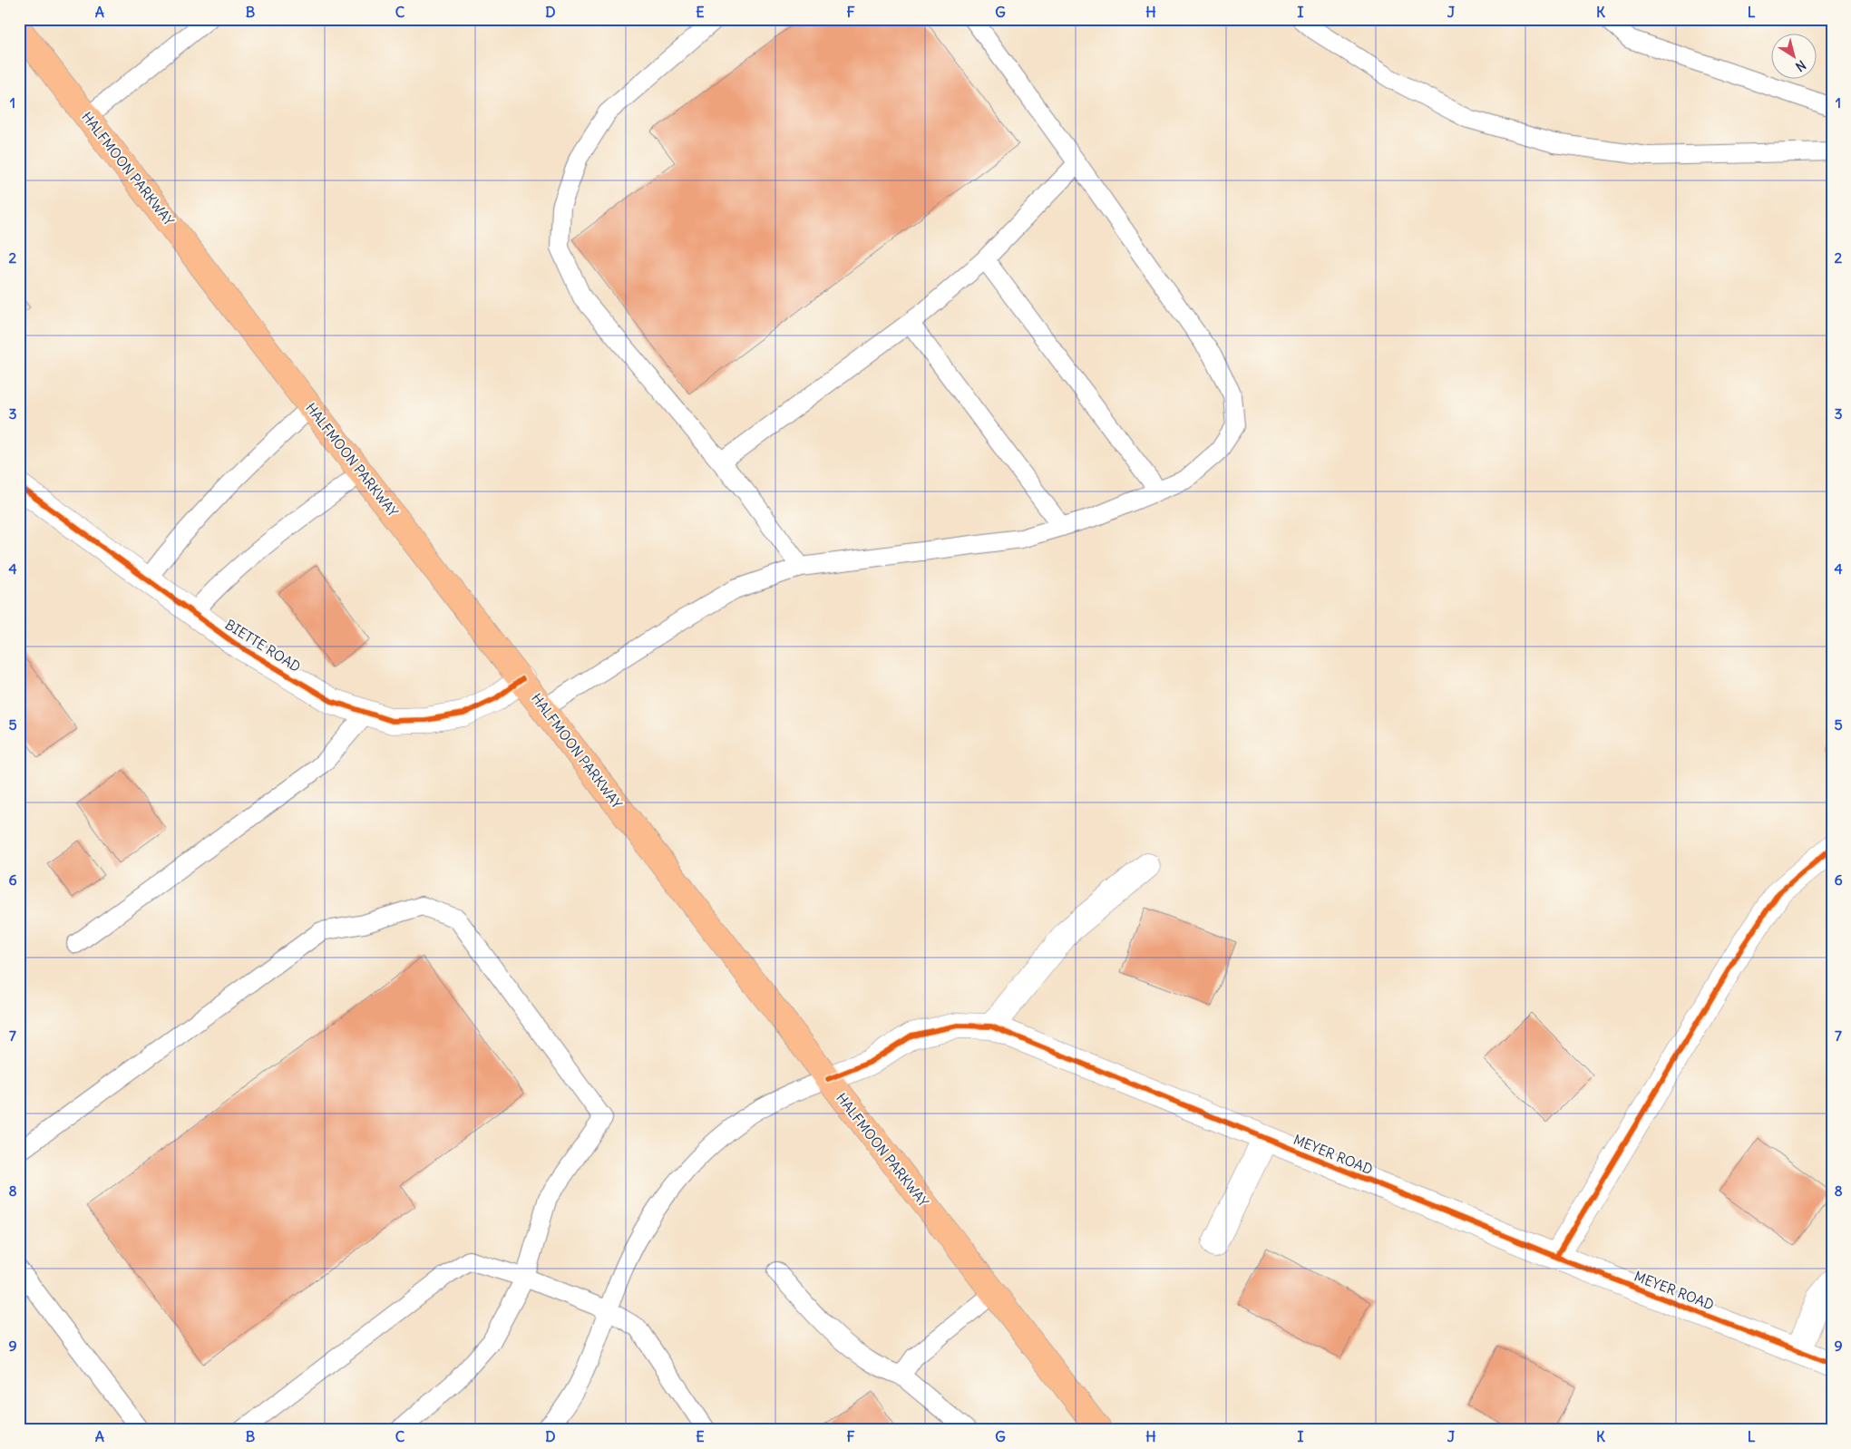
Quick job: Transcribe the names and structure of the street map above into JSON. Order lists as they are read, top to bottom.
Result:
{
  "streets": {
    "main road": ["HALFMOON PARKWAY"],
    "street": ["BIETTE ROAD", "MEYER ROAD"]
  },
  "crossings": [
    ["HALFMOON PARKWAY", "BIETTE ROAD"],
    ["HALFMOON PARKWAY", "MEYER ROAD"]
  ],
  "north": "bottom right",
  "grid": {
    "columns": [
      "A",
      "B",
      "C",
      "D",
      "E",
      "F",
      "G",
      "H",
      "I",
      "J",
      "K",
      "L"
    ],
    "rows": [
      "1",
      "2",
      "3",
      "4",
      "5",
      "6",
      "7",
      "8",
      "9"
    ]
  }
}
